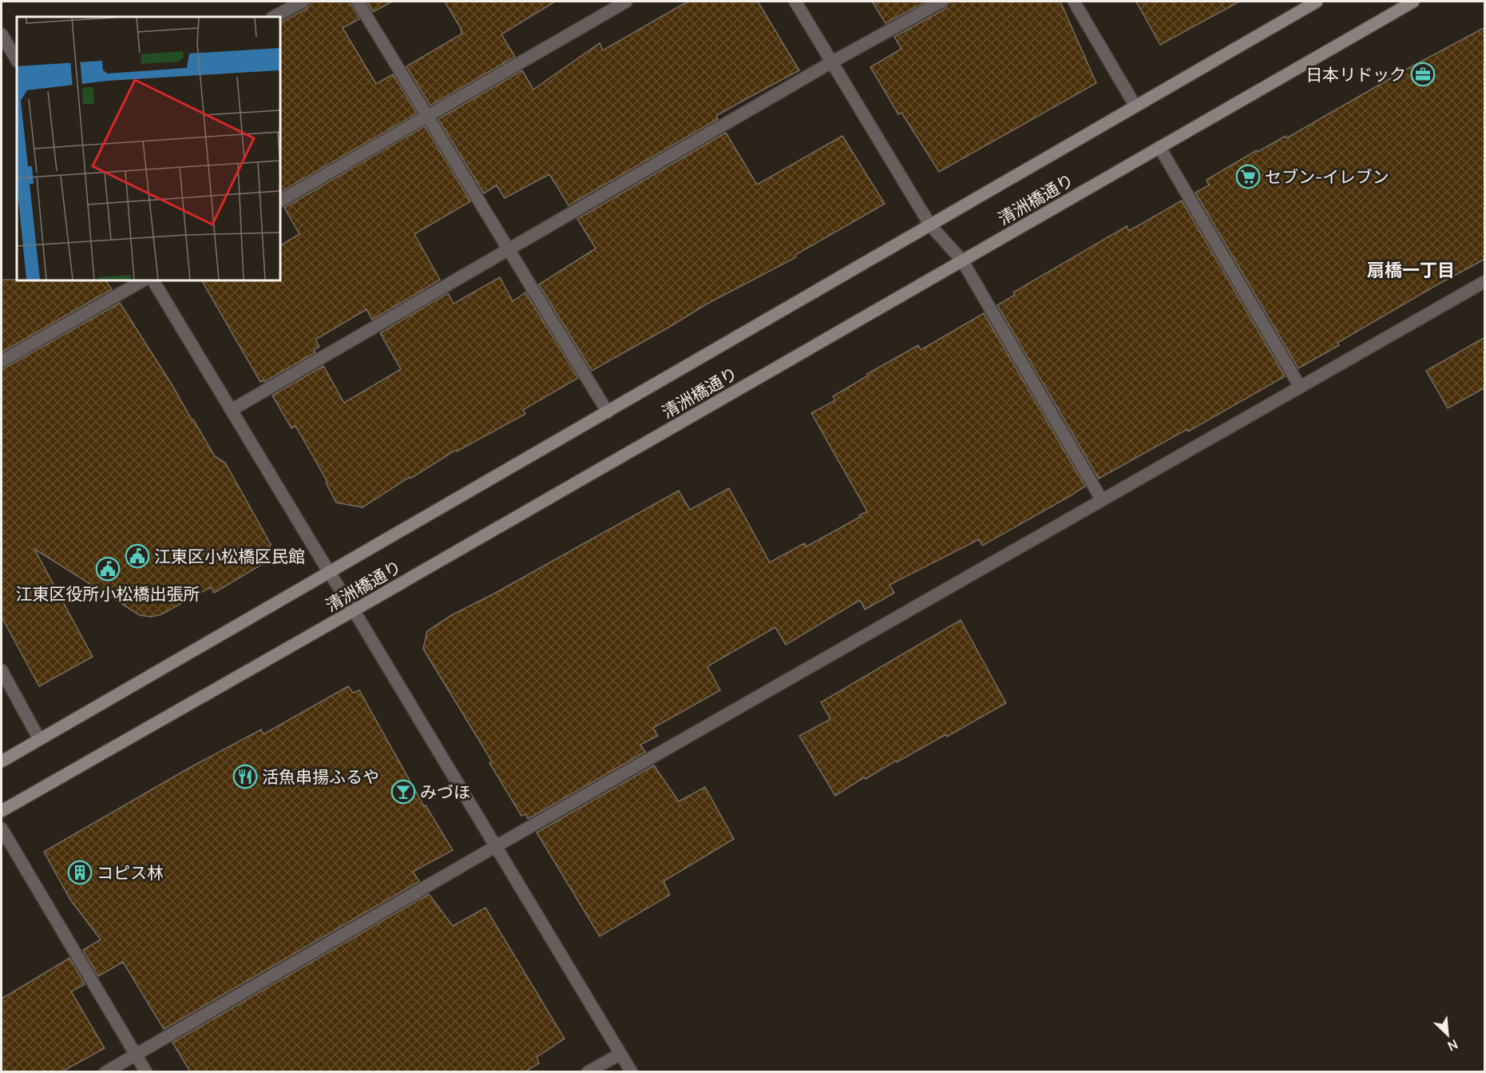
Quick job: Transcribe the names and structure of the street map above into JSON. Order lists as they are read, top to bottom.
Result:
{
  "streets": {
    "main road": ["清洲橋通り"]
  },
  "districts": ["扇橋一丁目"],
  "places": {
    "office": ["日本リドック"],
    "supermarket": ["セブン-イレブン"],
    "public building": ["江東区小松橋区民館", "江東区役所小松橋出張所"],
    "restaurant": ["活魚串揚ふるや"],
    "bar": ["みづほ"],
    "building": ["コピス林"]
  },
  "north": "bottom right"
}
